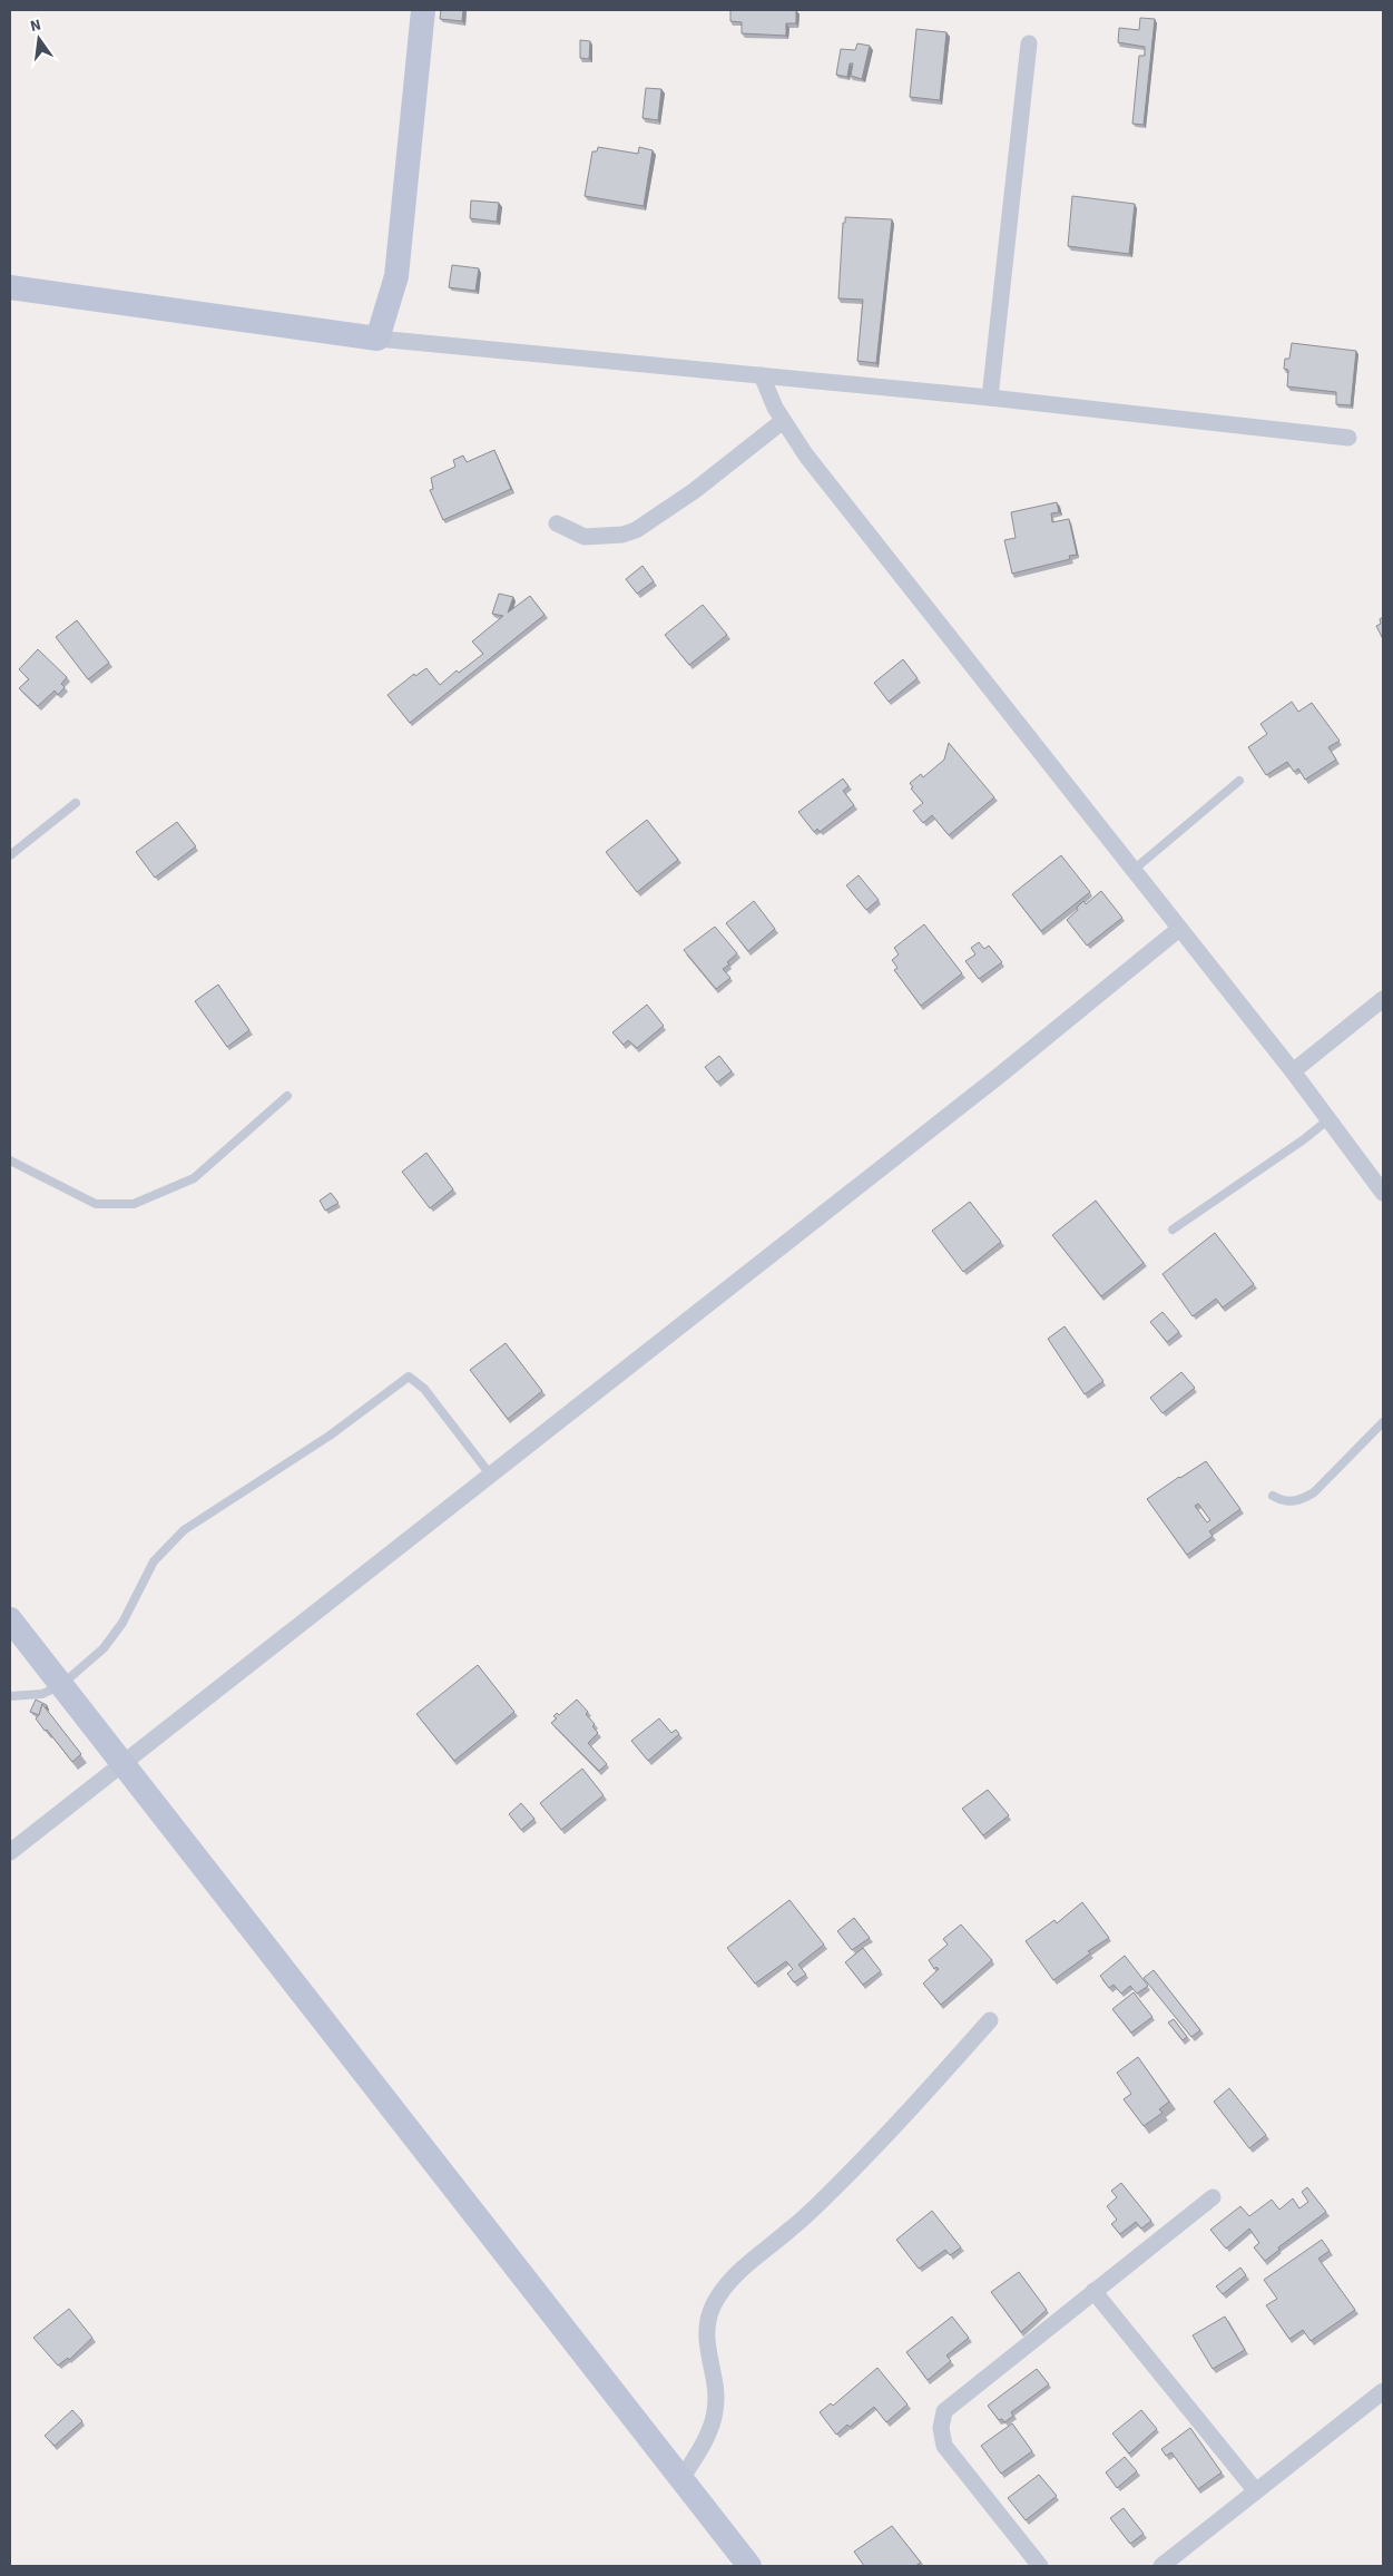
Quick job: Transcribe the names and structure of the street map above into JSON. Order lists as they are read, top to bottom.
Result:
{
  "north": "top"
}
